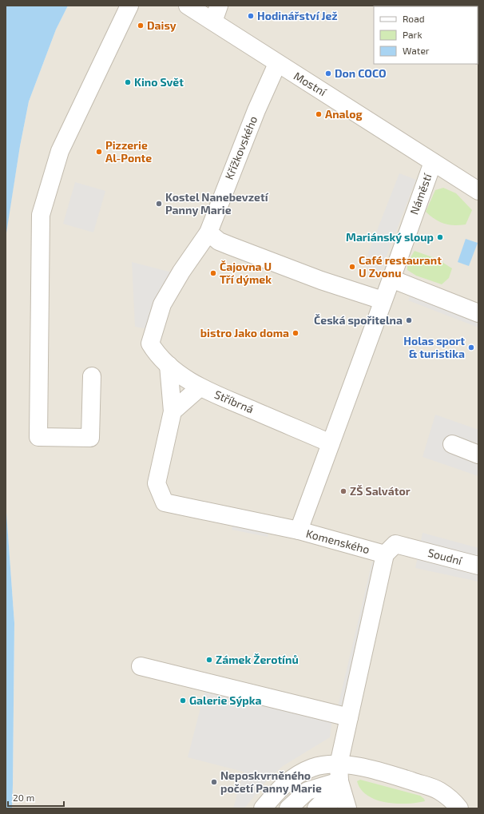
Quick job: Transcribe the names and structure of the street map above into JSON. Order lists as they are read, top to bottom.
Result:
{
  "streets": {
    "street": [
      "Mostní",
      "Křížkovského",
      "Náměstí",
      "Stříbrná",
      "Komenského",
      "Soudní"
    ]
  },
  "crossings": [
    ["Mostní", "Křížkovského"],
    ["Mostní", "Náměstí"],
    ["Křížkovského", "Stříbrná"],
    ["Náměstí", "Komenského"],
    ["Stříbrná", "Komenského"],
    ["Komenského", "Soudní"]
  ],
  "places": [
    "Hodinářství Jež",
    "Daisy",
    "Don COCO",
    "Kino Svět",
    "Analog",
    "Pizzerie Al-Ponte",
    "Kostel Nanebevzetí Panny Marie",
    "Mariánský sloup",
    "Café restaurant U Zvonu",
    "Čajovna U Tří dýmek",
    "Česká spořitelna",
    "bistro Jako doma",
    "Holas sport & turistika",
    "ZŠ Salvátor",
    "Zámek Žerotínů",
    "Galerie Sýpka",
    "Neposkvrněného početí Panny Marie"
  ],
  "legend": ["Road", "Park", "Water"],
  "scale_bar": "20 m"
}
